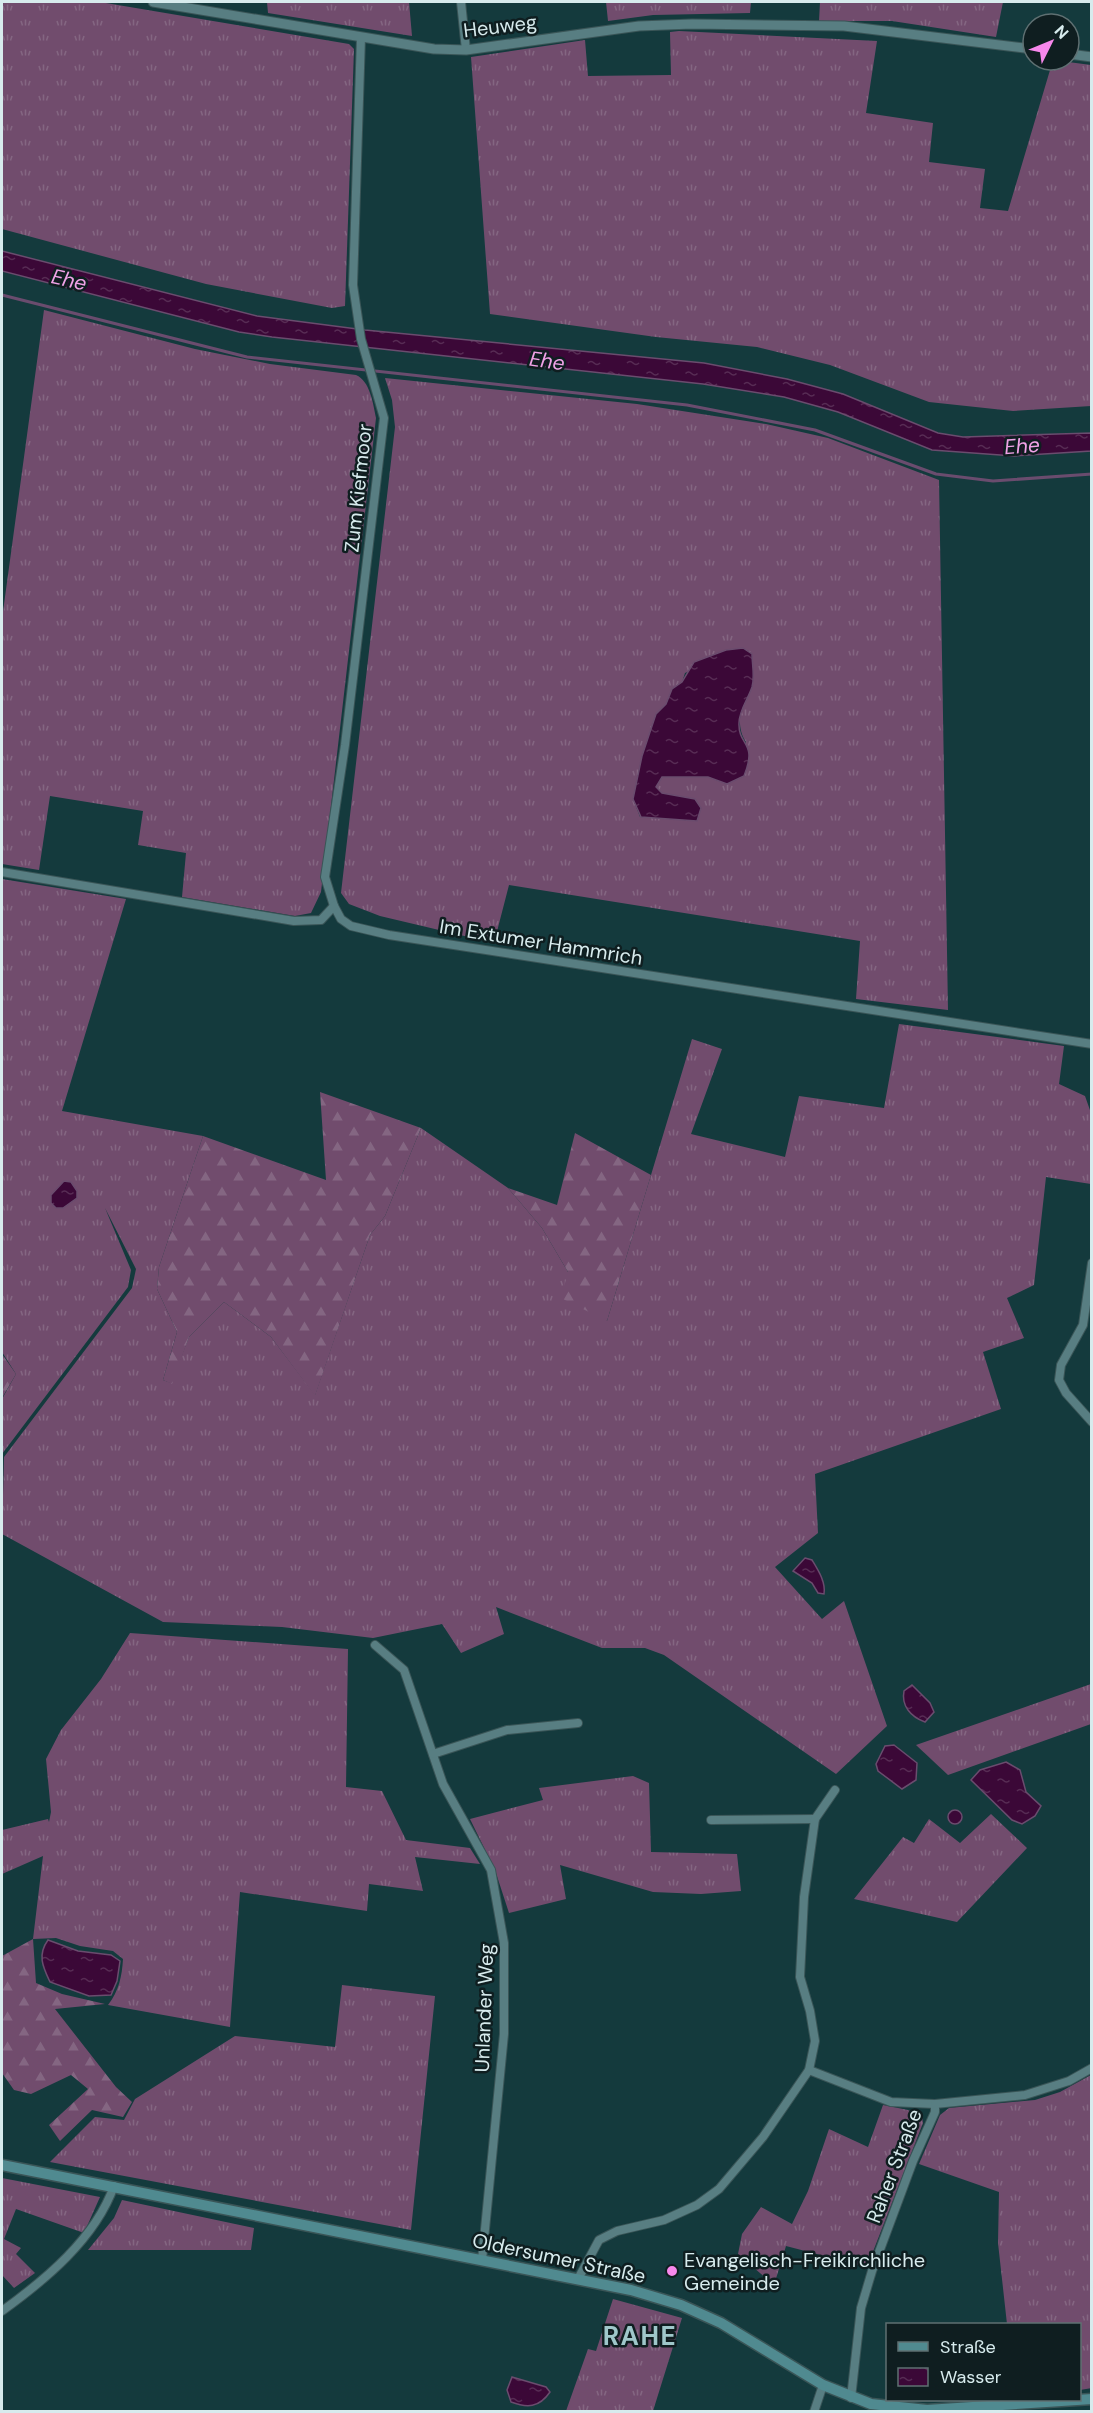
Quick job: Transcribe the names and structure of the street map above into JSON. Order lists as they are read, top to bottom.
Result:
{
  "streets": {
    "main road": ["Oldersumer Straße"],
    "street": [
      "Heuweg",
      "Zum Kiefmoor",
      "Im Extumer Hammrich",
      "Unlander Weg",
      "Raher Straße"
    ]
  },
  "crossings": [
    ["Heuweg", "Zum Kiefmoor"],
    ["Zum Kiefmoor", "Im Extumer Hammrich"],
    ["Unlander Weg", "Oldersumer Straße"],
    ["Raher Straße", "Oldersumer Straße"]
  ],
  "districts": ["RAHE"],
  "water": ["Ehe"],
  "places": ["Evangelisch-Freikirchliche Gemeinde"],
  "legend": ["Straße", "Wasser"],
  "north": "top right"
}
